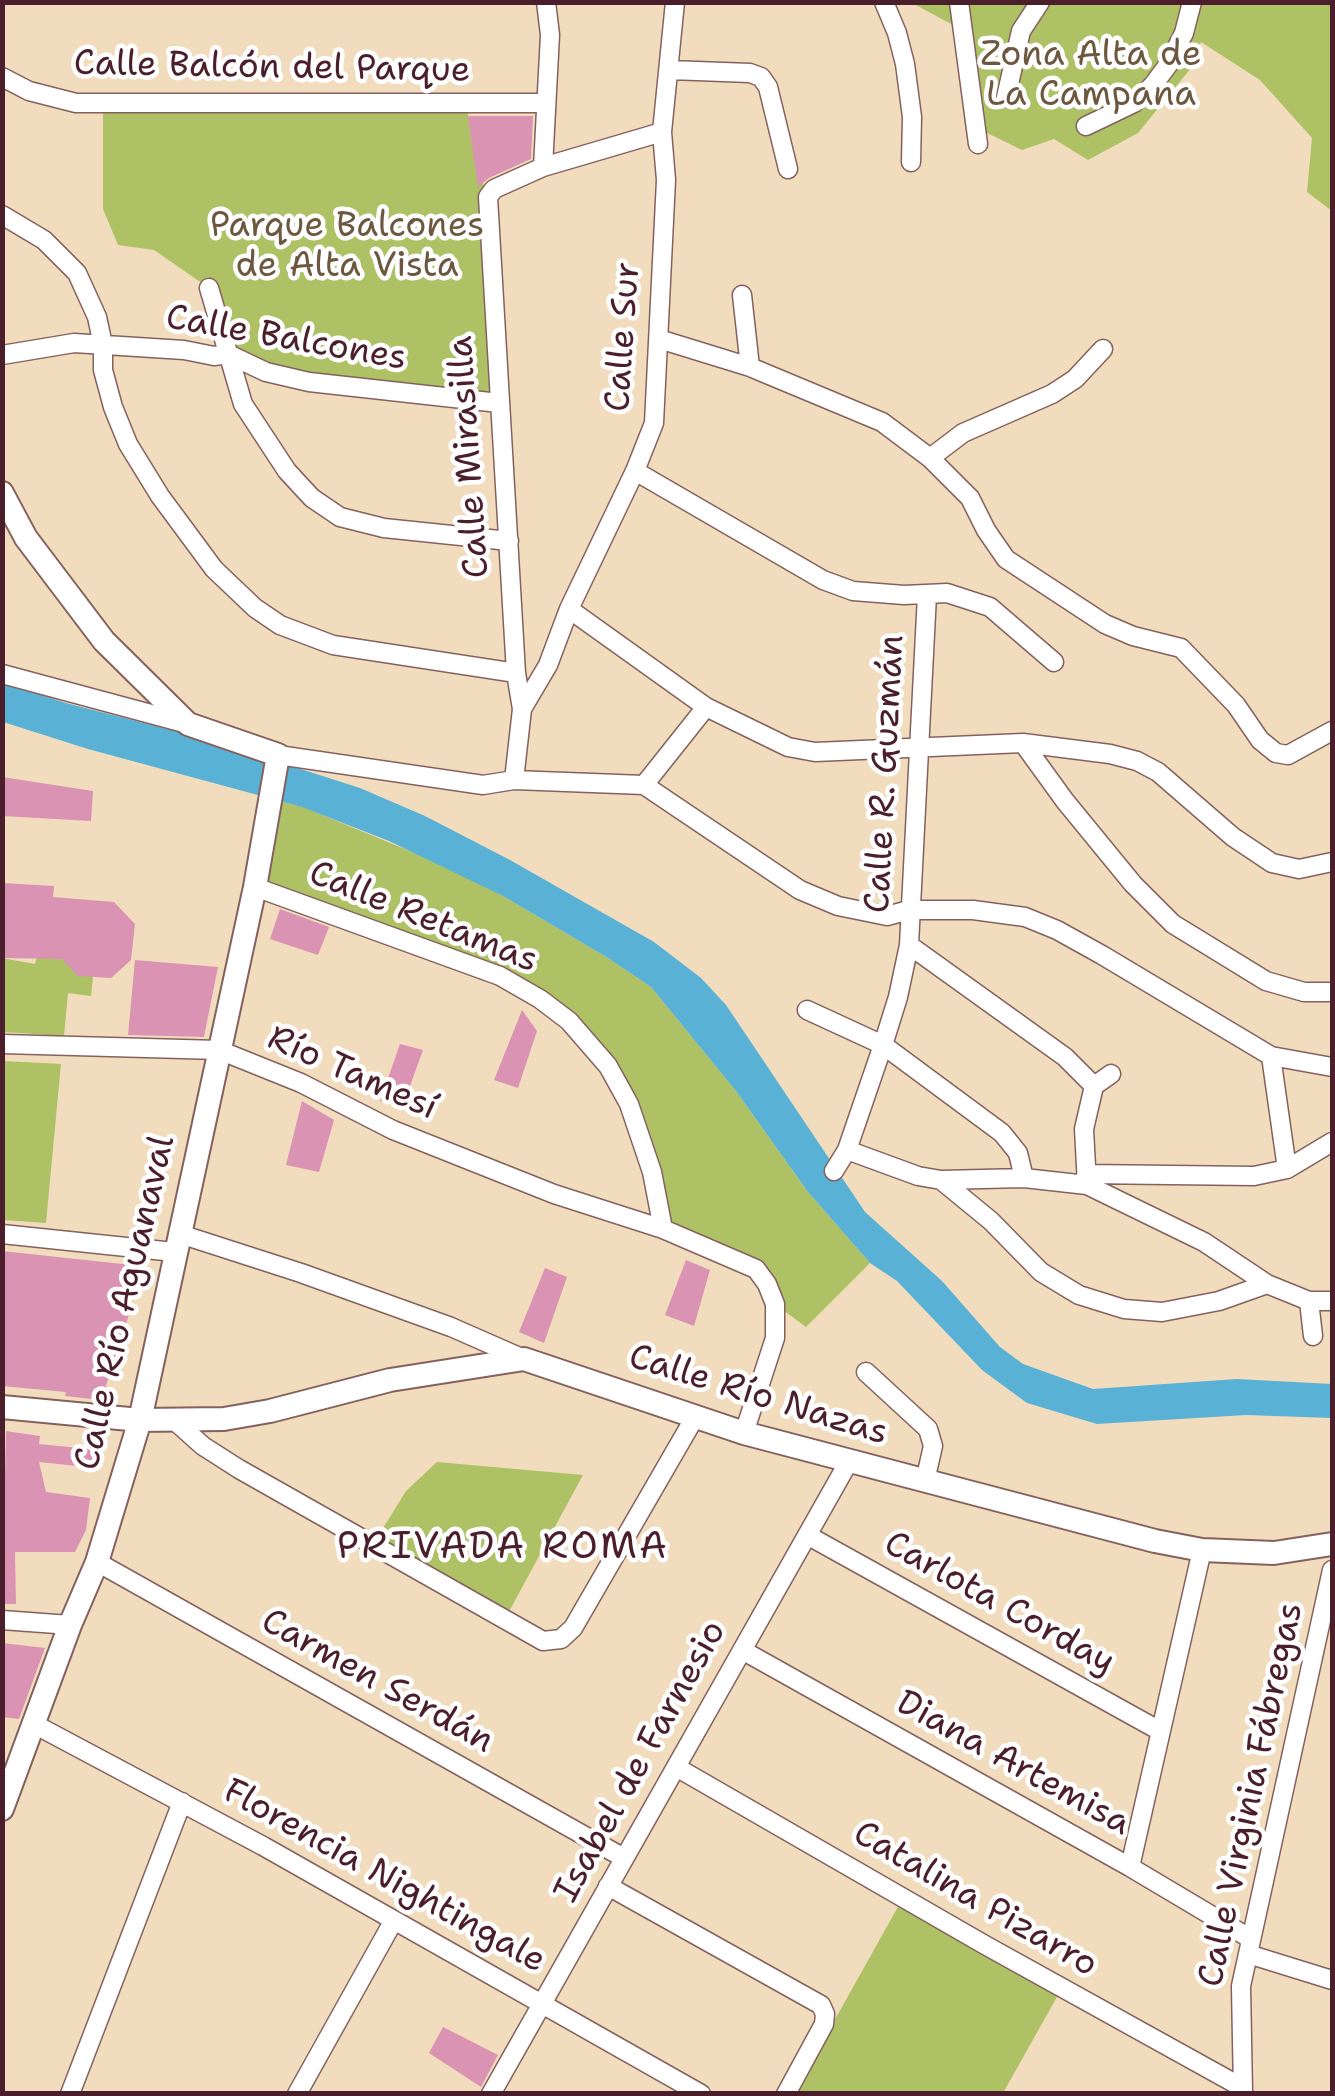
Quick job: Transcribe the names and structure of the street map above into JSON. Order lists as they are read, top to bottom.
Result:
{
  "streets": {
    "street": [
      "Calle Balcón del Parque",
      "Calle Sur",
      "Calle Balcones",
      "Calle Mirasilla",
      "Calle R. Guzmán",
      "Calle Retamas",
      "Río Tamesí",
      "Calle Río Aguanaval",
      "Calle Río Nazas",
      "Carlota Corday",
      "Carmen Serdán",
      "Isabel de Farnesio",
      "Diana Artemisa",
      "Calle Virginia Fábregas",
      "Florencia Nightingale",
      "Catalina Pizarro"
    ]
  },
  "crossings": [
    ["Calle Sur", "Calle Mirasilla"],
    ["Calle Sur", "Calle R. Guzmán"],
    ["Calle Balcones", "Calle Mirasilla"],
    ["Calle Retamas", "Río Tamesí"],
    ["Calle Retamas", "Calle Río Aguanaval"],
    ["Río Tamesí", "Calle Río Aguanaval"],
    ["Río Tamesí", "Calle Río Nazas"],
    ["Calle Río Aguanaval", "Calle Río Nazas"],
    ["Calle Río Aguanaval", "Carmen Serdán"],
    ["Calle Río Aguanaval", "Florencia Nightingale"],
    ["Calle Río Nazas", "Isabel de Farnesio"],
    ["Carlota Corday", "Isabel de Farnesio"],
    ["Carmen Serdán", "Isabel de Farnesio"],
    ["Isabel de Farnesio", "Diana Artemisa"],
    ["Isabel de Farnesio", "Florencia Nightingale"],
    ["Isabel de Farnesio", "Catalina Pizarro"],
    ["Diana Artemisa", "Calle Virginia Fábregas"],
    ["Calle Virginia Fábregas", "Catalina Pizarro"]
  ],
  "districts": ["PRIVADA ROMA"],
  "parks": ["Zona Alta de La Campana", "Parque Balcones de Alta Vista"]
}
